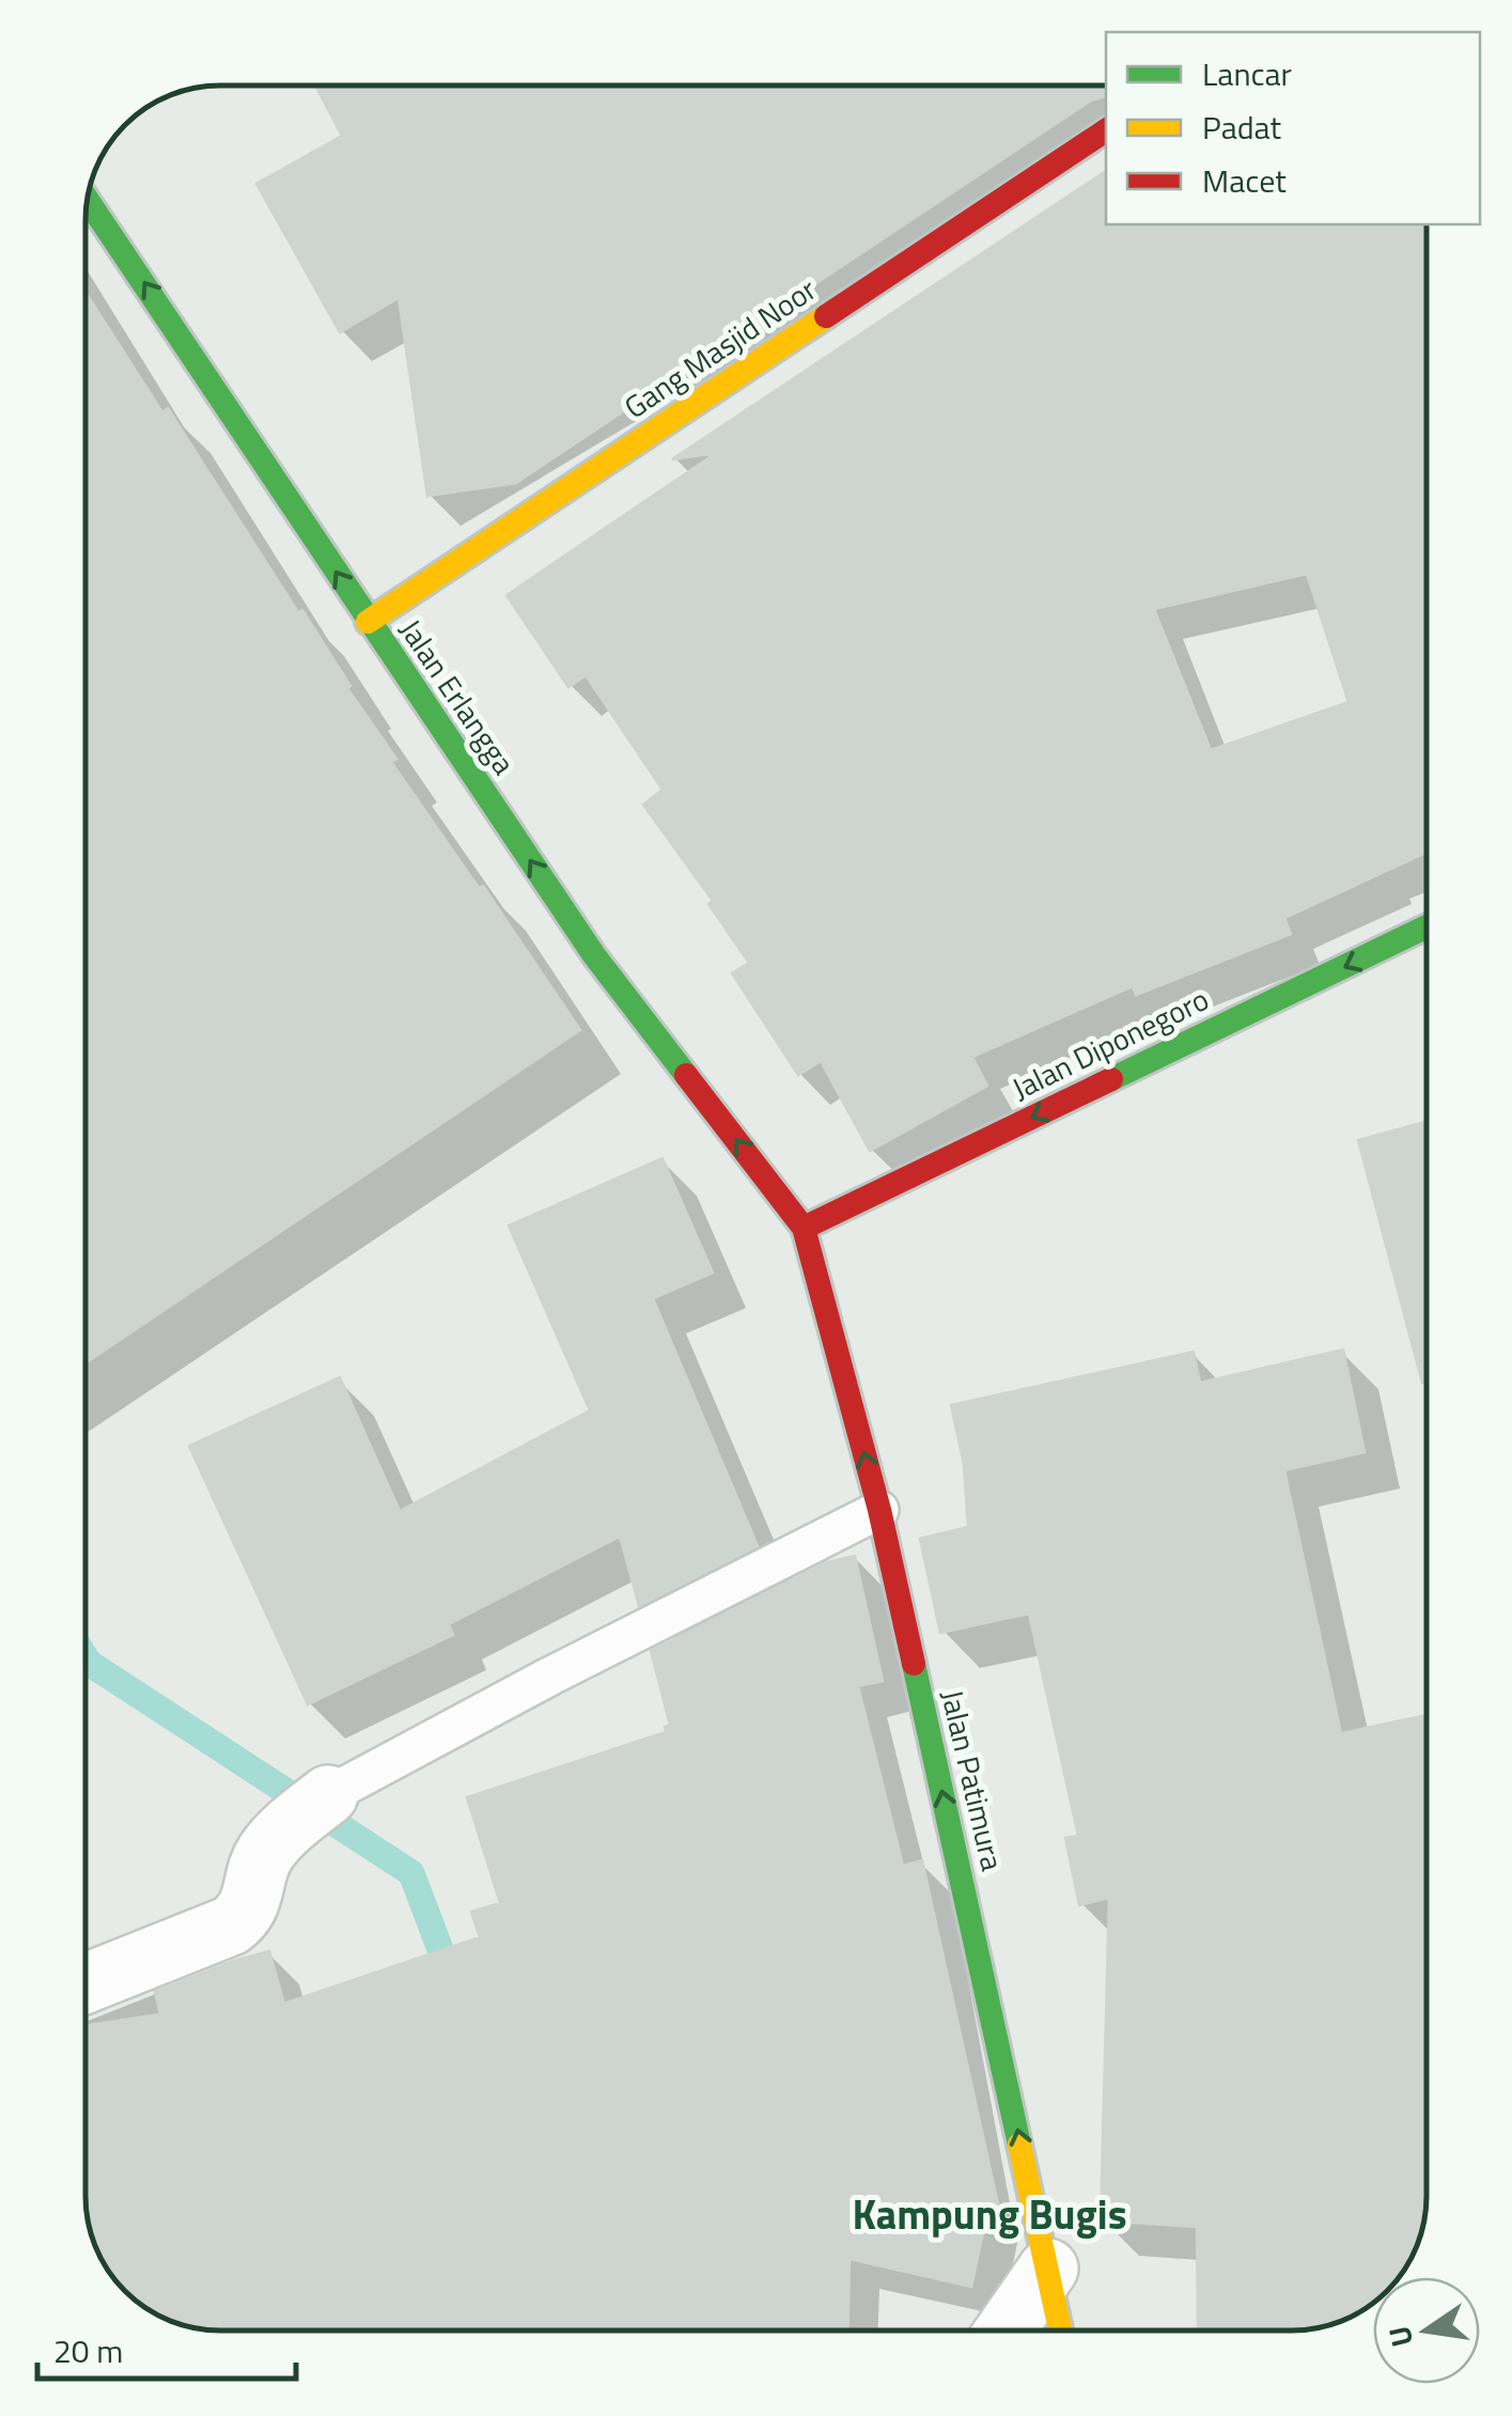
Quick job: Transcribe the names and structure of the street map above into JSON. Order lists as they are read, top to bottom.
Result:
{
  "streets": {
    "main road": [
      "Gang Masjid Noor",
      "Jalan Erlangga",
      "Jalan Diponegoro",
      "Jalan Patimura"
    ]
  },
  "crossings": [
    ["Gang Masjid Noor", "Jalan Erlangga"],
    ["Jalan Erlangga", "Jalan Diponegoro"],
    ["Jalan Erlangga", "Jalan Patimura"],
    ["Jalan Diponegoro", "Jalan Patimura"]
  ],
  "one_way": ["Jalan Erlangga", "Jalan Diponegoro", "Jalan Patimura"],
  "districts": ["Kampung Bugis"],
  "legend": ["Lancar", "Padat", "Macet"],
  "scale_bar": "20 m",
  "north": "left"
}
